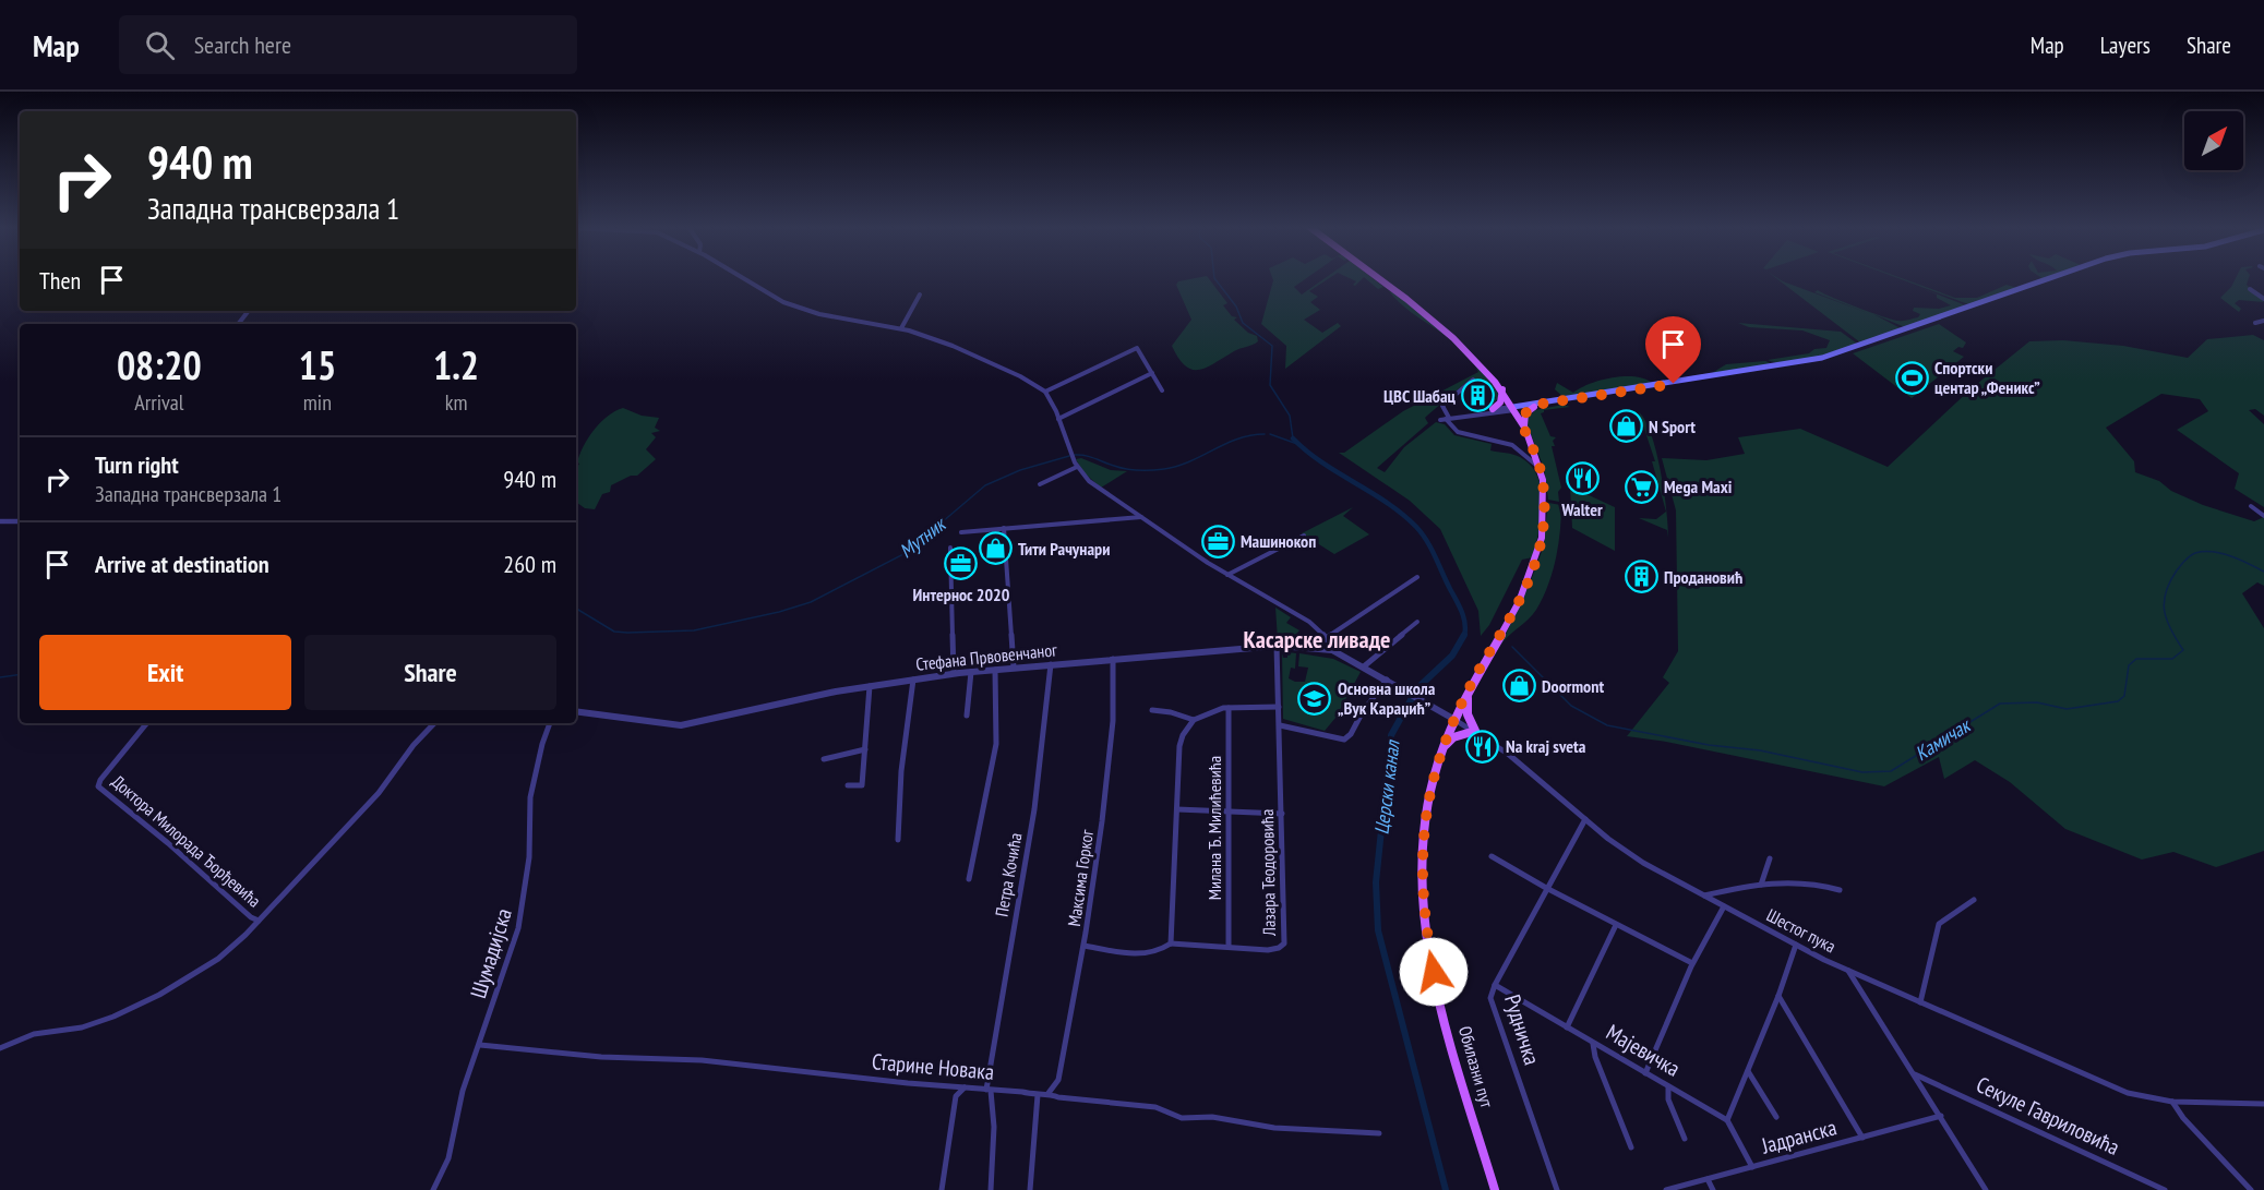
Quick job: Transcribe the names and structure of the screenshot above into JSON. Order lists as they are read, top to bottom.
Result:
{
  "streets": {
    "main road": ["Обилазни пут"],
    "street": [
      "Стефана Првовенчаног",
      "Милана Ђ. Милићевића",
      "Доктора Милорада Ђорђевића",
      "Лазара Теодоровића",
      "Петра Кочића",
      "Максима Горког",
      "Шестог пука",
      "Шумадијска",
      "Рудничка",
      "Мајевичка",
      "Старине Новака",
      "Секуле Гавриловића",
      "Јадранска"
    ]
  },
  "crossings": [
    ["Стефана Првовенчаног", "Лазара Теодоровића"],
    ["Стефана Првовенчаног", "Петра Кочића"],
    ["Стефана Првовенчаног", "Максима Горког"],
    ["Стефана Првовенчаног", "Шестог пука"],
    ["Стефана Првовенчаног", "Обилазни пут"],
    ["Милана Ђ. Милићевића", "Лазара Теодоровића"],
    ["Петра Кочића", "Старине Новака"],
    ["Максима Горког", "Старине Новака"],
    ["Шестог пука", "Рудничка"],
    ["Шестог пука", "Обилазни пут"],
    ["Шумадијска", "Старине Новака"],
    ["Рудничка", "Мајевичка"]
  ],
  "districts": ["Касарске ливаде"],
  "water": ["Мутник", "Камичак", "Церски канал"],
  "places": {
    "sports": ["Спортски центар „Феникс”"],
    "building": ["ЦВС Шабац", "Продановић"],
    "shop": ["N Sport", "Тити Рачунари", "Doormont"],
    "restaurant": ["Walter", "Na kraj sveta"],
    "supermarket": ["Mega Maxi"],
    "office": ["Машинокоп", "Интернос 2020"],
    "school or university": ["Основна школа „Вук Караџић”"]
  },
  "north": "top right",
  "page": {
    "header": "Map",
    "search": "Search here",
    "nav": ["Map", "Layers", "Share"],
    "turn": ["940 m", "Западна трансверзала 1"],
    "then": "Then",
    "eta": [
      "08:20",
      "Arrival",
      "15",
      "min",
      "1.2",
      "km"
    ],
    "list": [
      {
        "name": "Turn right",
        "note": "Западна трансверзала 1",
        "value": "940 m"
      },
      {
        "name": "Arrive at destination",
        "value": "260 m"
      }
    ],
    "buttons": ["Exit", "Share"]
  }
}
